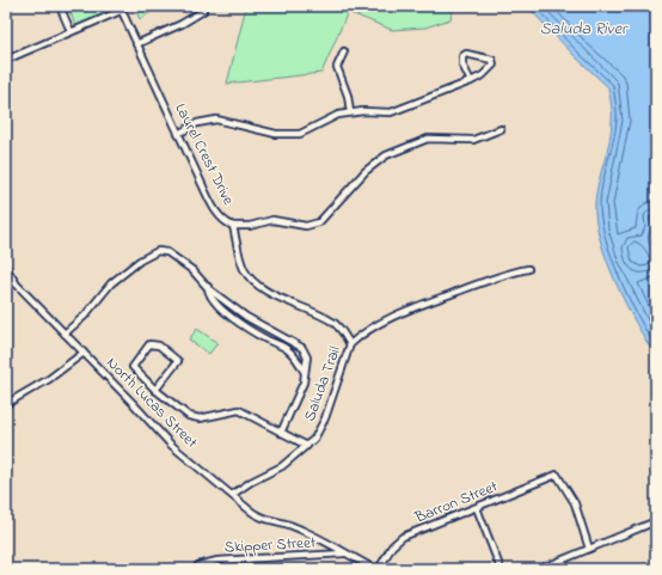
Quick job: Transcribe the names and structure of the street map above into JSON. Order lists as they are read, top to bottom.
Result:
{
  "streets": {
    "street": [
      "Laurel Crest Drive",
      "Saluda Trail",
      "North Lucas Street",
      "Barron Street",
      "Skipper Street"
    ]
  },
  "crossings": [
    ["Laurel Crest Drive", "Saluda Trail"],
    ["Saluda Trail", "North Lucas Street"],
    ["North Lucas Street", "Skipper Street"]
  ],
  "water": ["Saluda River"]
}
